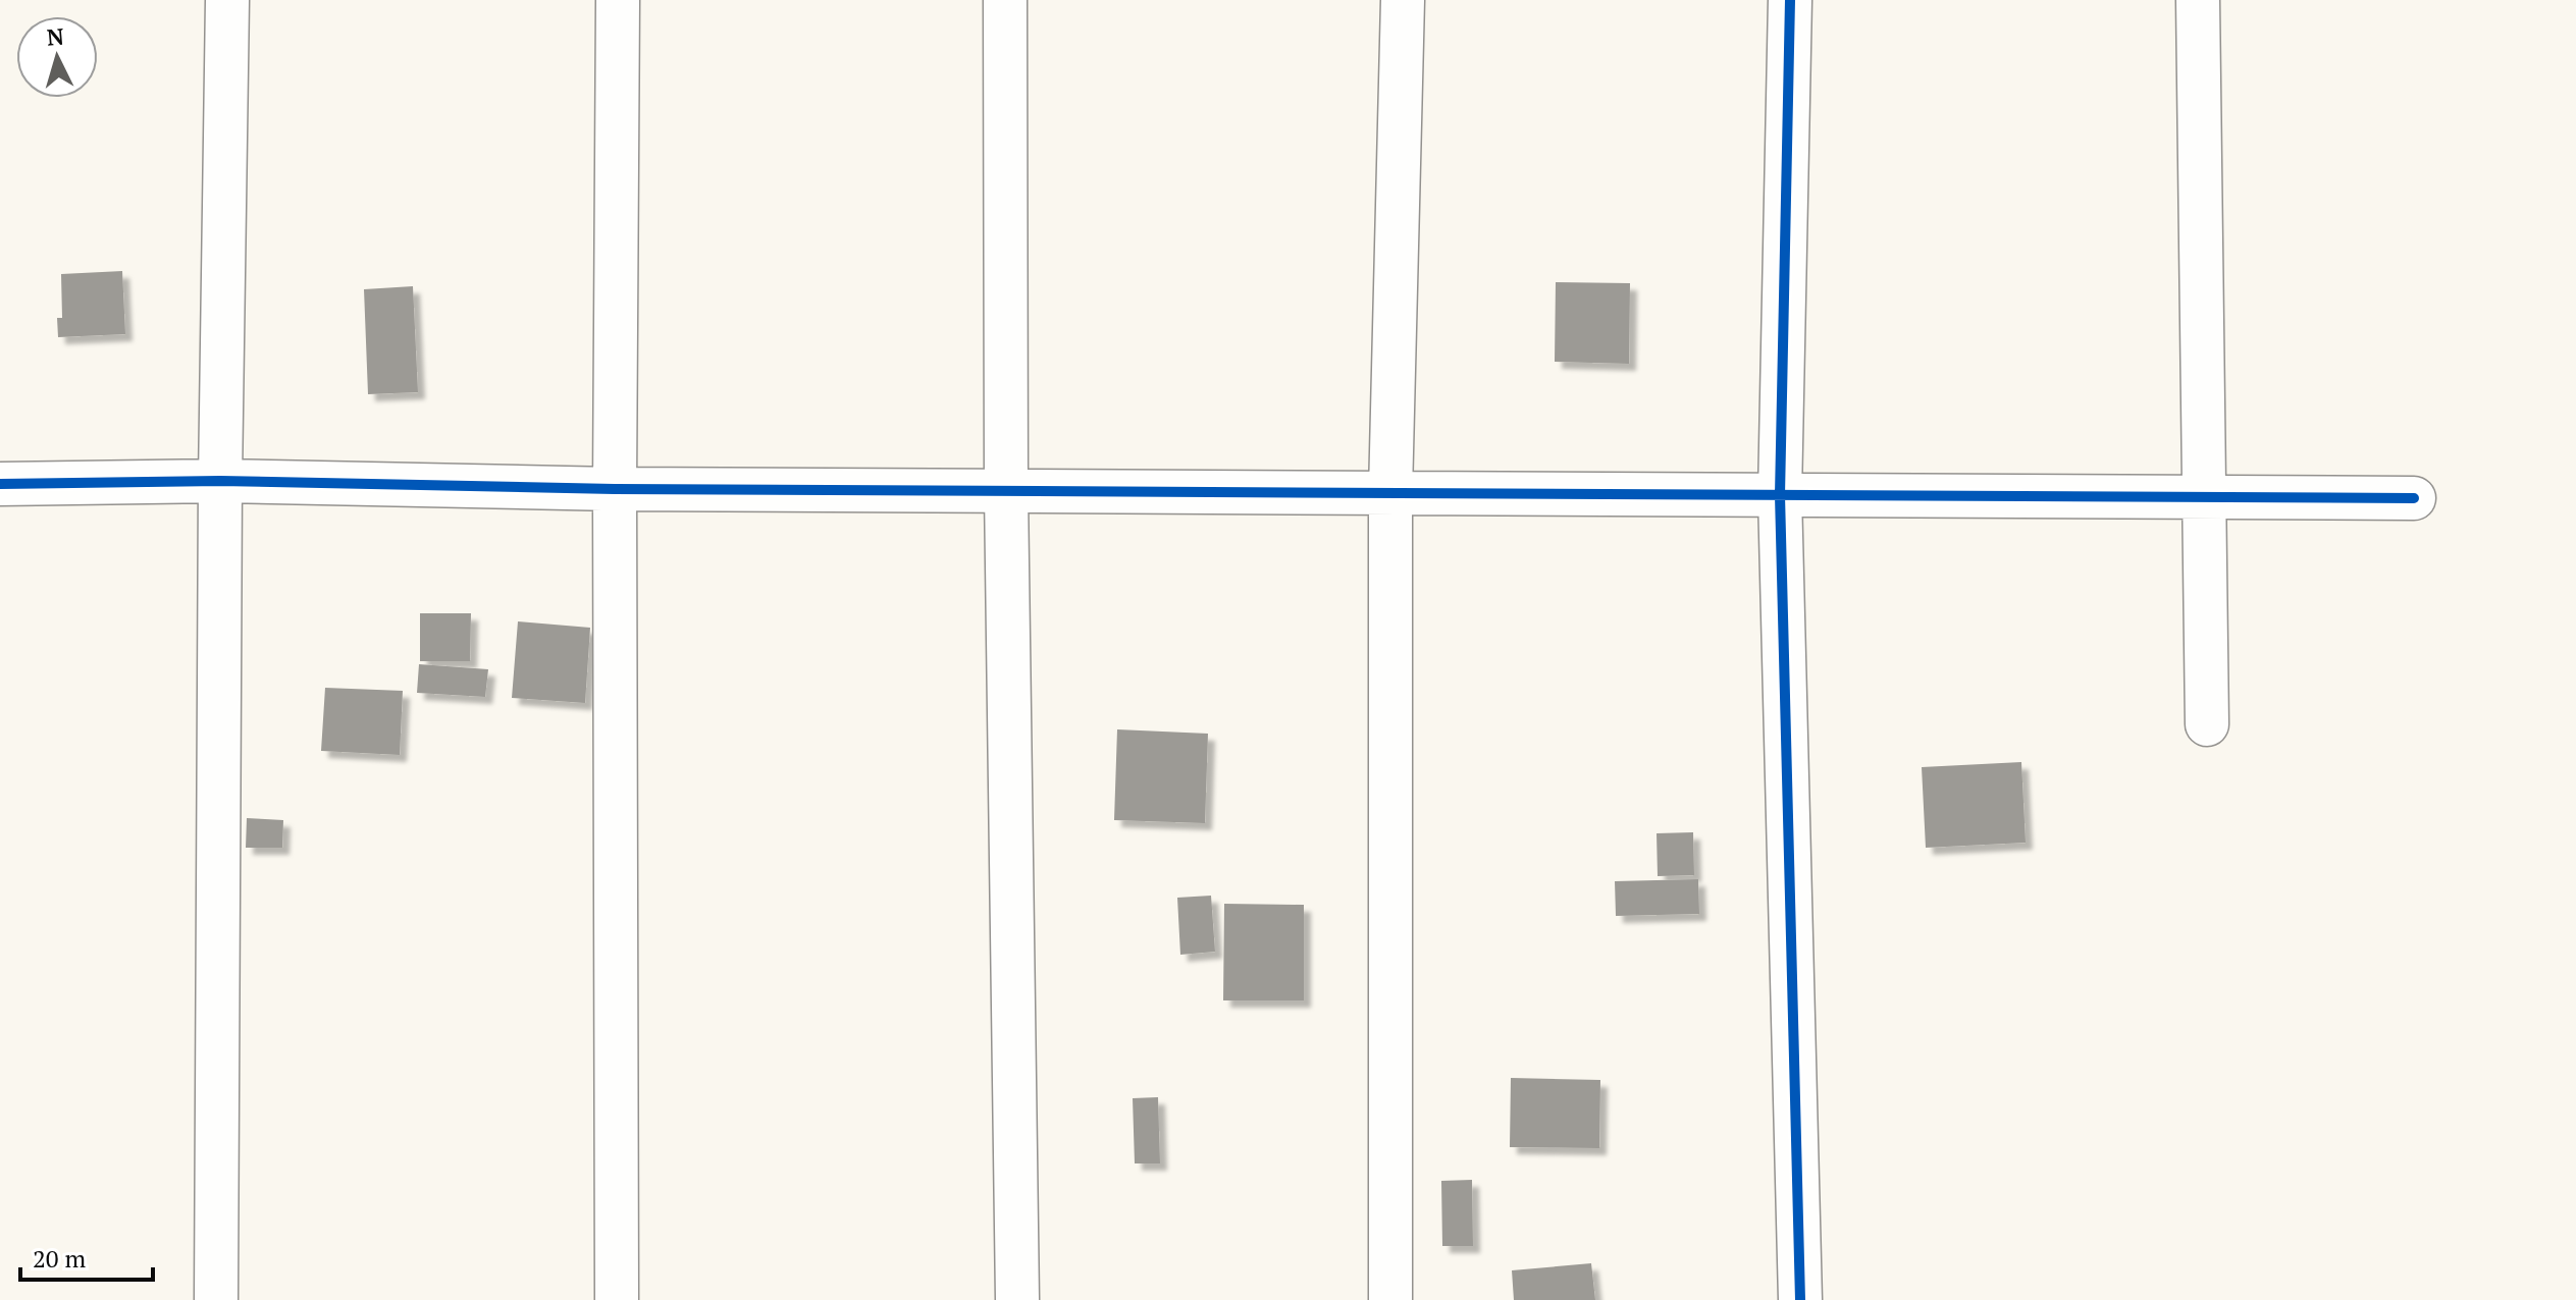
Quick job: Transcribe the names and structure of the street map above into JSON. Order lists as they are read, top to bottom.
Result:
{
  "scale_bar": "20 m",
  "north": "top"
}
